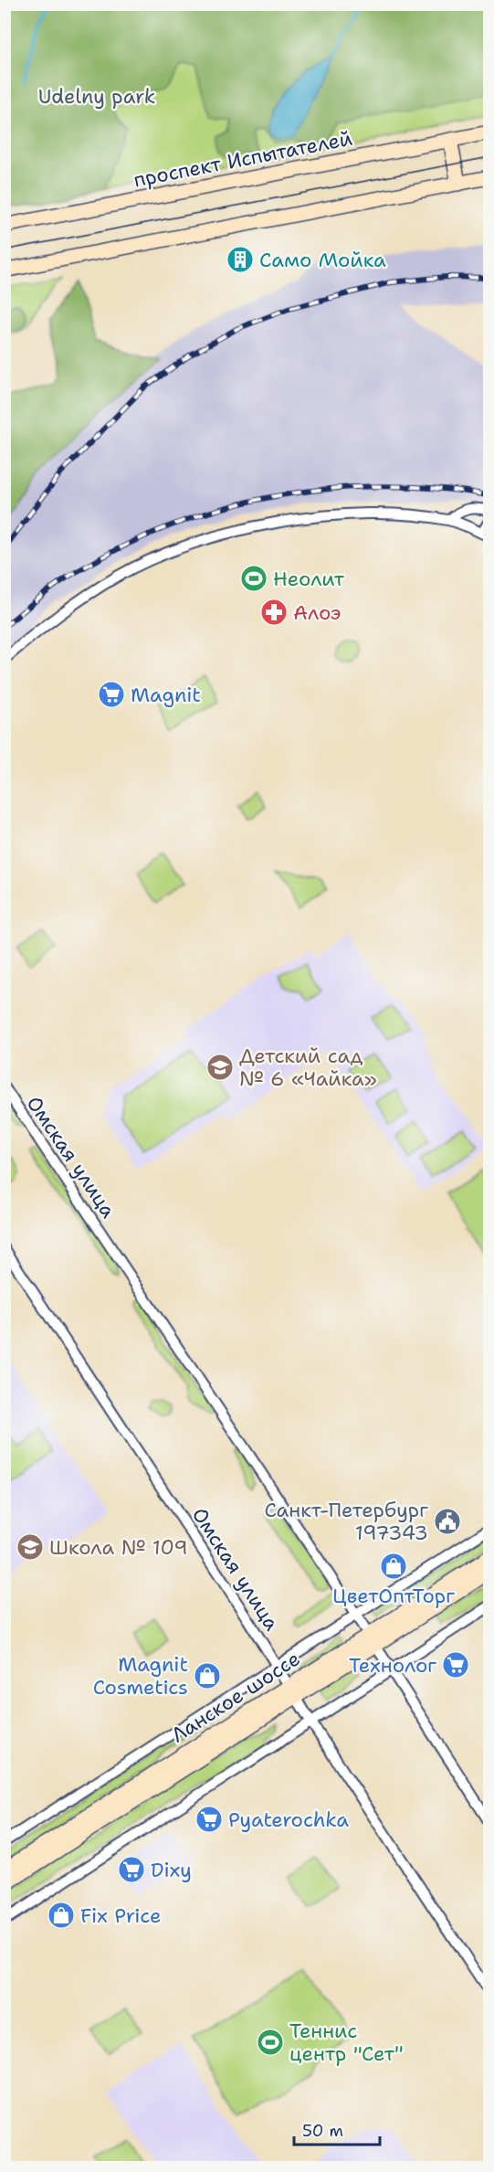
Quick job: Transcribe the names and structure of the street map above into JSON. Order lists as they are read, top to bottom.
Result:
{
  "streets": {
    "main road": ["проспект Испытателей", "Ланское шоссе"],
    "street": ["Омская улица"]
  },
  "crossings": [
    ["Омская улица", "Ланское шоссе"]
  ],
  "parks": ["Udelny park"],
  "places": {
    "building": ["Само Мойка"],
    "sports": ["Неолит", "Теннис центр \"Сет\""],
    "pharmacy": ["Алоэ"],
    "supermarket": [
      "Magnit",
      "Технолог",
      "Pyaterochka",
      "Dixy"
    ],
    "school or university": ["Детский сад № 6 «Чайка»", "Школа № 109"],
    "public building": ["Санкт-Петербург 197343"],
    "shop": ["ЦветОптТорг", "Magnit Cosmetics", "Fix Price"]
  },
  "scale_bar": "50 m"
}
